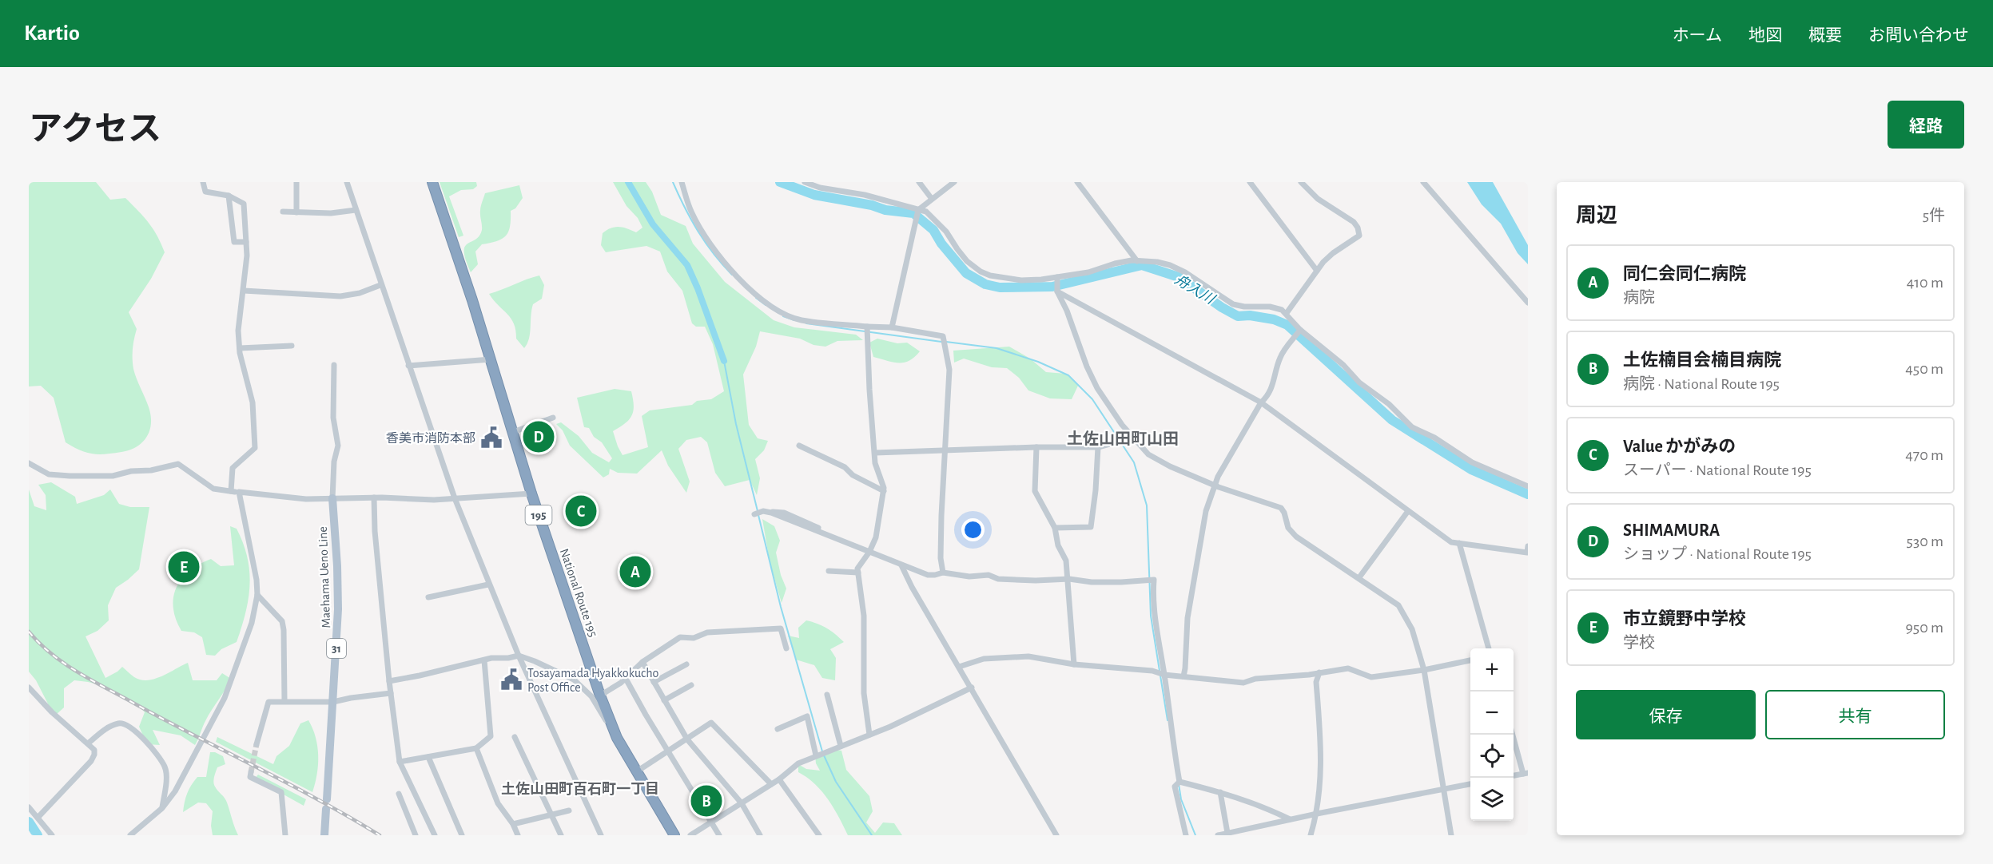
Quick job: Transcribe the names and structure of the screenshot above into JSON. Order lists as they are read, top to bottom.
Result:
{
  "streets": {
    "highway": ["195", "National Route 195"],
    "main road": ["Maehama Ueno Line", "31"]
  },
  "districts": ["土佐山田町山田", "土佐山田町百石町一丁目"],
  "water": ["舟入川"],
  "places": {
    "public building": ["香美市消防本部", "Tosayamada Hyakkokucho Post Office"]
  },
  "page": {
    "header": "Kartio",
    "nav": [
      "ホーム",
      "地図",
      "概要",
      "お問い合わせ"
    ],
    "title": "アクセス",
    "buttons": [
      "経路",
      ["保存", "共有"]
    ],
    "heading": ["周辺", "5件"],
    "list": [
      {
        "mark": "A",
        "name": "同仁会同仁病院",
        "note": "病院",
        "value": "410 m"
      },
      {
        "mark": "B",
        "name": "土佐楠目会楠目病院",
        "note": "病院 · National Route 195",
        "value": "450 m"
      },
      {
        "mark": "C",
        "name": "Value かがみの",
        "note": "スーパー · National Route 195",
        "value": "470 m"
      },
      {
        "mark": "D",
        "name": "SHIMAMURA",
        "note": "ショップ · National Route 195",
        "value": "530 m"
      },
      {
        "mark": "E",
        "name": "市立鏡野中学校",
        "note": "学校",
        "value": "950 m"
      }
    ],
    "pins": [
      "D",
      "C",
      "E",
      "A",
      "B"
    ],
    "map_buttons": ["+", "−"]
  }
}
